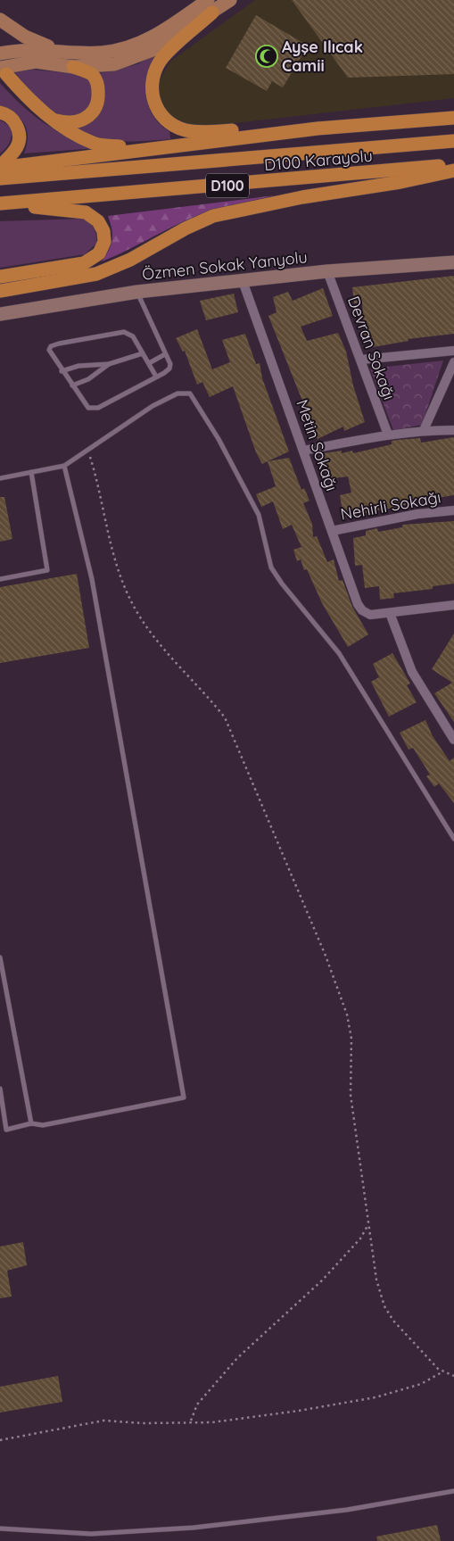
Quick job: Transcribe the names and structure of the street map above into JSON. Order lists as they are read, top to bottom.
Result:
{
  "streets": {
    "highway": ["D100 Karayolu", "D100"],
    "main road": ["Özmen Sokak Yanyolu"],
    "street": ["Devran Sokağı", "Metin Sokağı", "Nehirli Sokağı"]
  },
  "crossings": [
    ["Özmen Sokak Yanyolu", "Devran Sokağı"],
    ["Özmen Sokak Yanyolu", "Metin Sokağı"],
    ["Metin Sokağı", "Nehirli Sokağı"]
  ],
  "places": {
    "mosque": ["Ayşe Ilıcak Camii"]
  }
}
